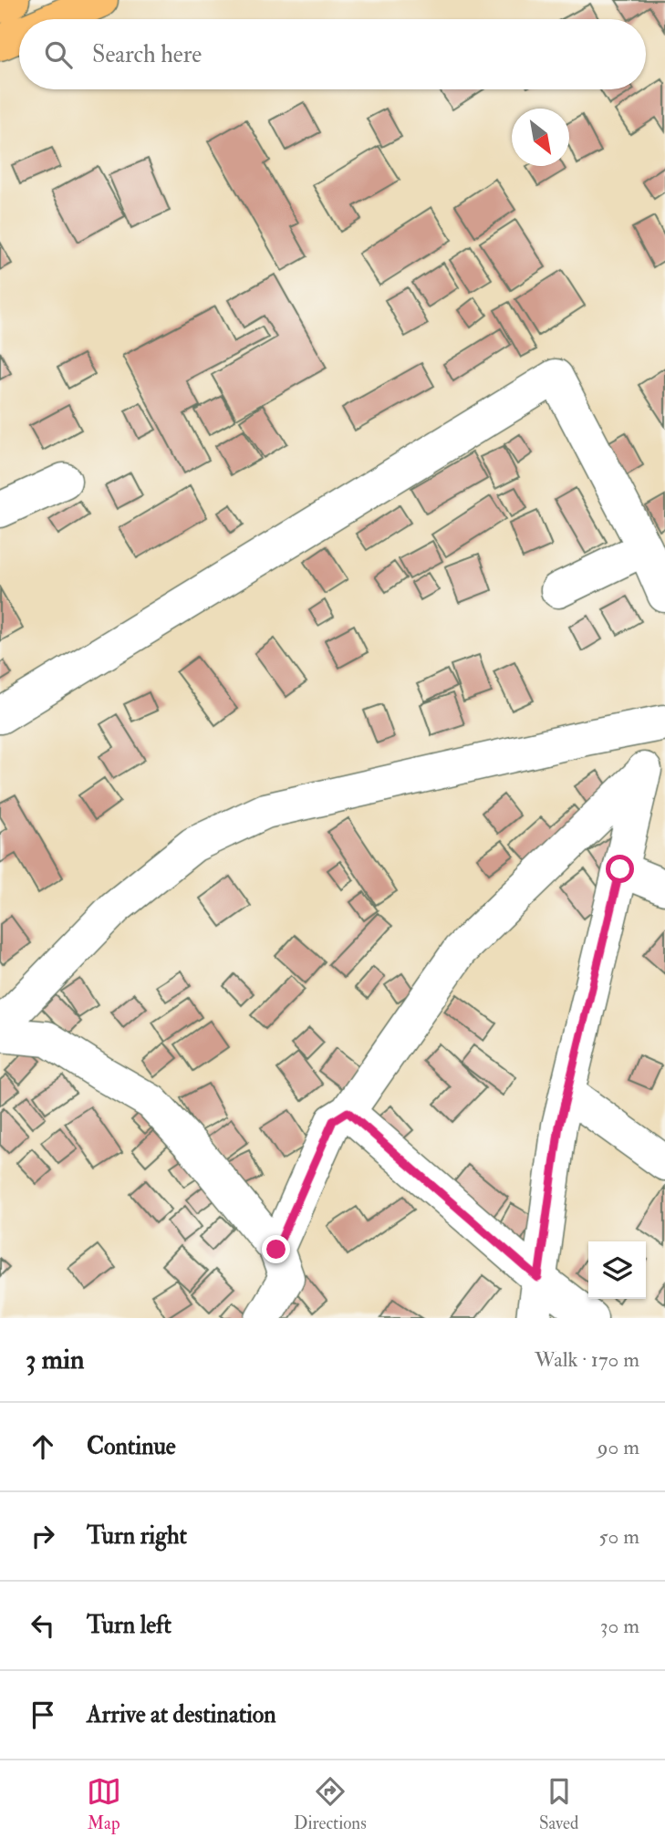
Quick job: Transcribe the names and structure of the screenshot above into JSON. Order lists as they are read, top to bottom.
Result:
{
  "north": "bottom right",
  "page": {
    "search": "Search here",
    "heading": ["3 min", "Walk · 170 m"],
    "list": [
      ["Continue", "90 m"],
      ["Turn right", "50 m"],
      ["Turn left", "30 m"],
      "Arrive at destination"
    ],
    "nav": ["Map", "Directions", "Saved"]
  }
}
